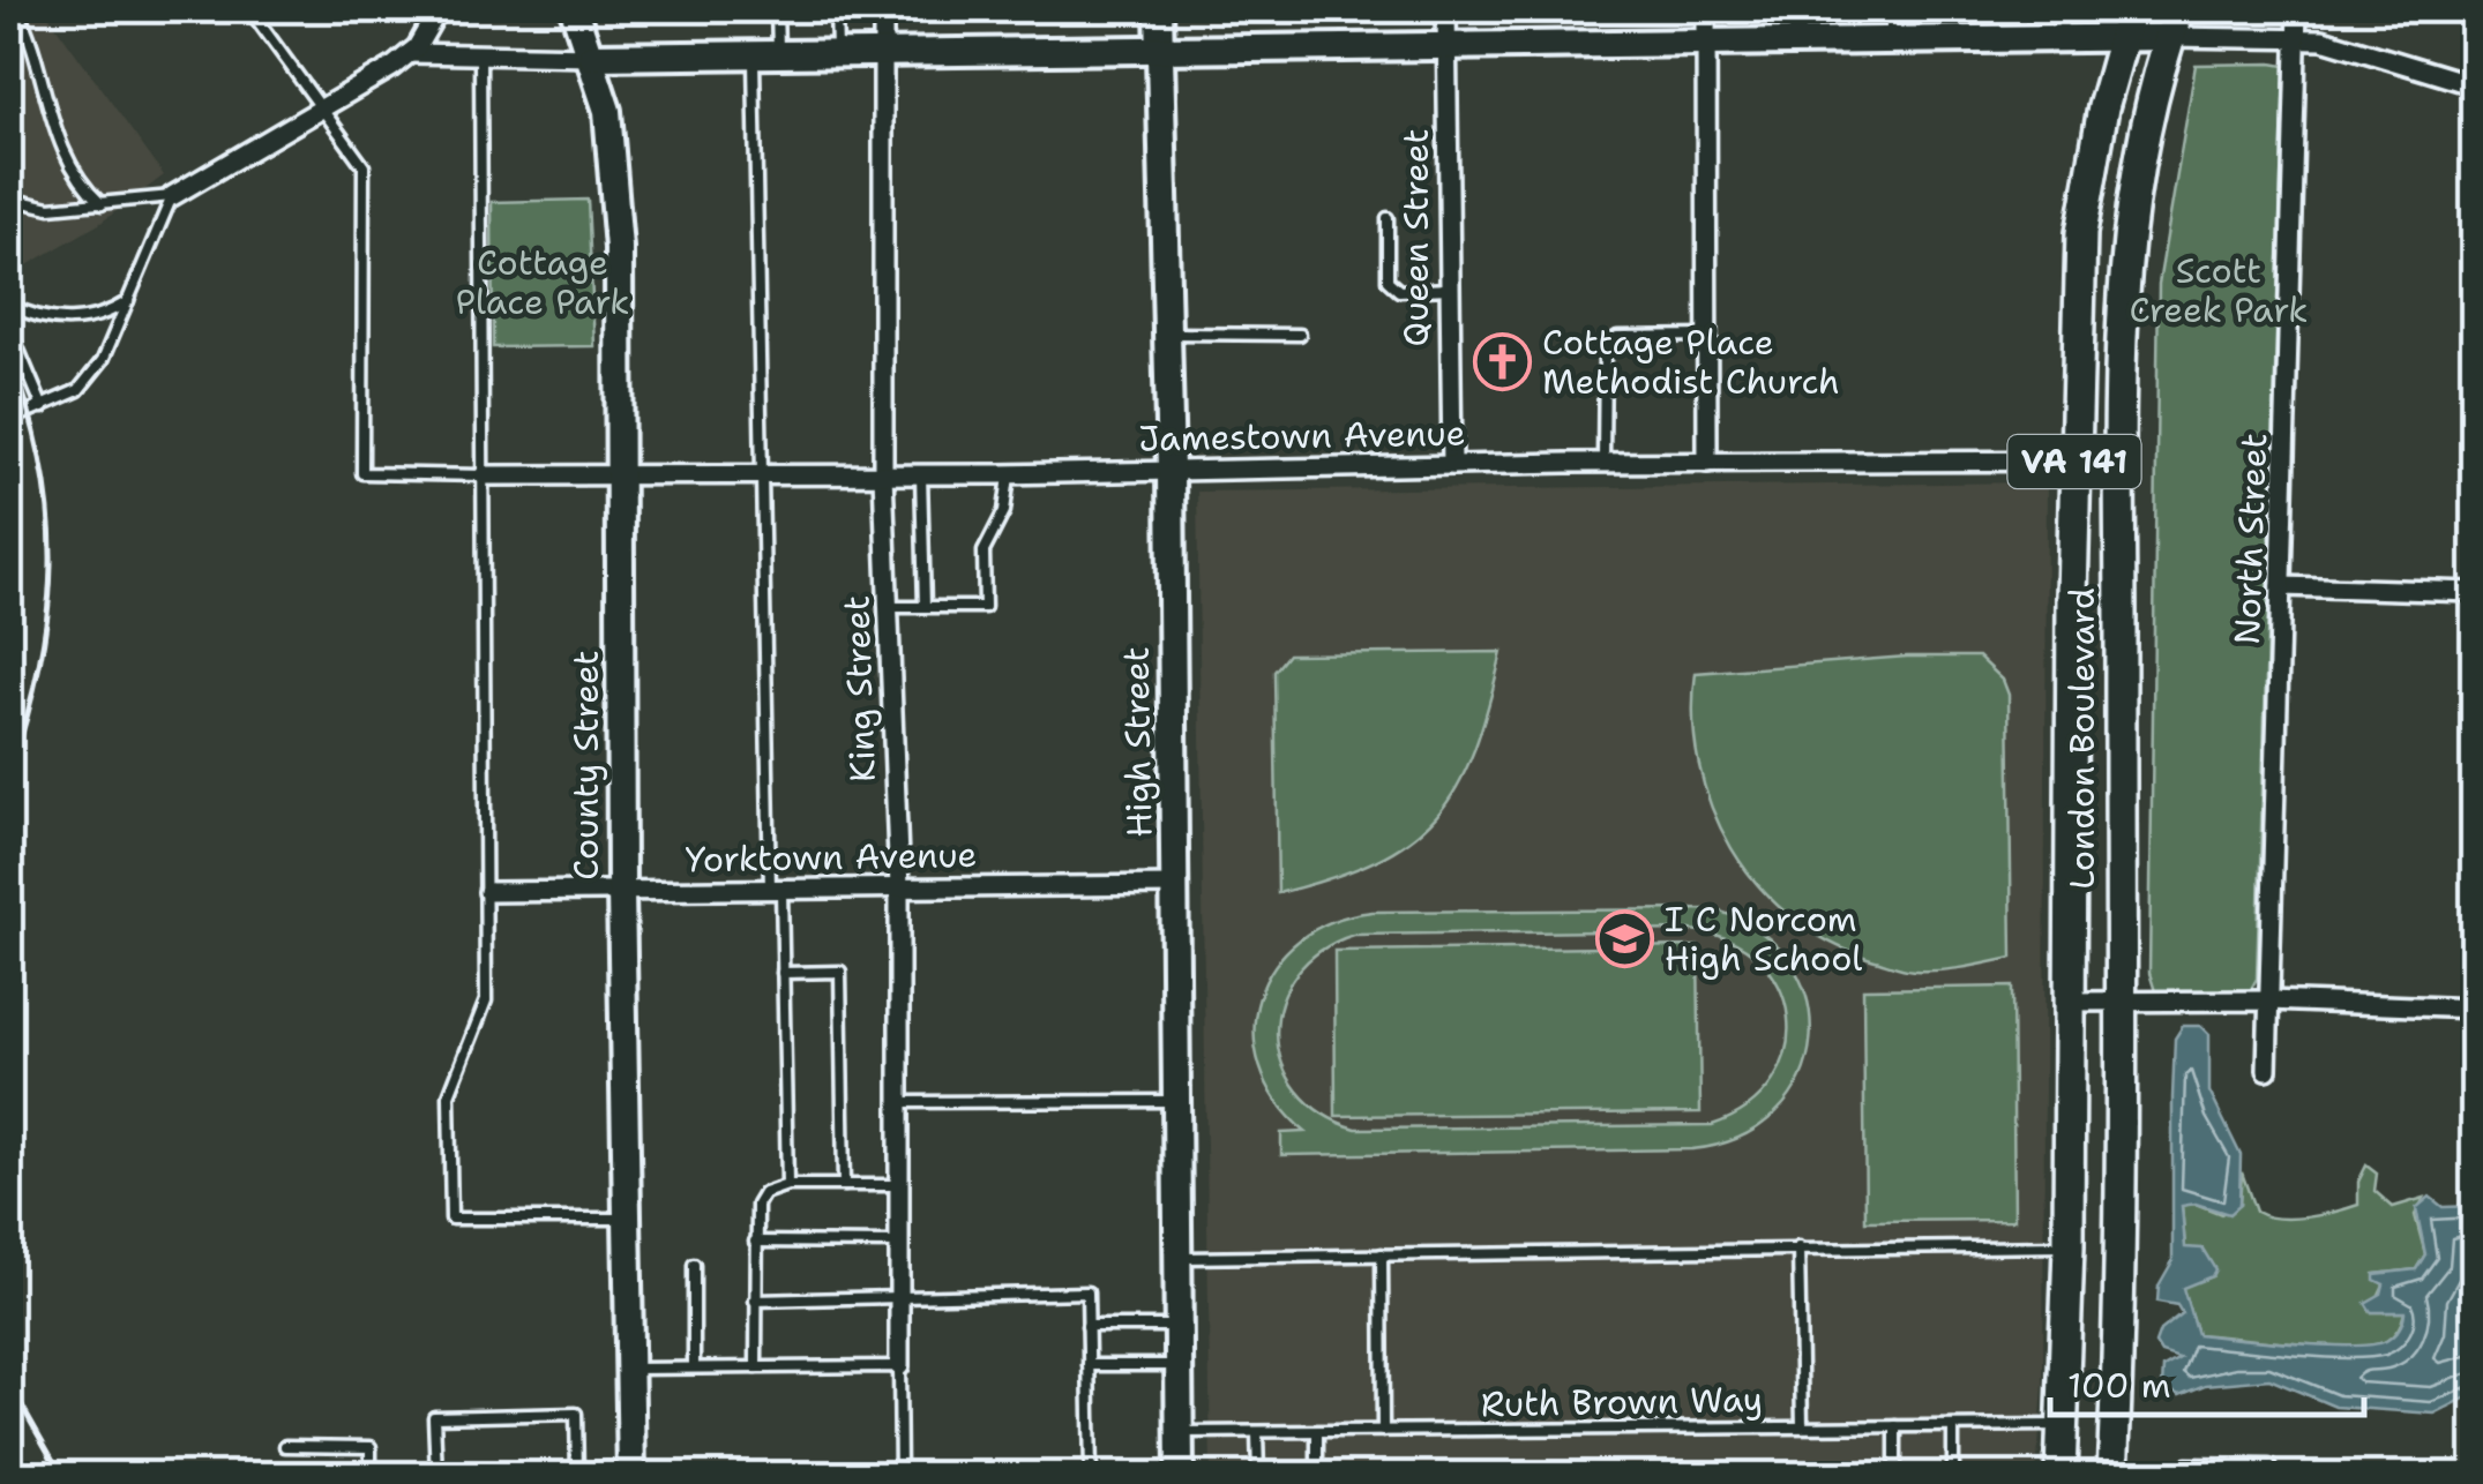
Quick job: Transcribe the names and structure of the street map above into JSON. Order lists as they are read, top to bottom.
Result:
{
  "streets": {
    "main road": ["VA 141", "London Boulevard"],
    "street": [
      "Queen Street",
      "Jamestown Avenue",
      "North Street",
      "King Street",
      "High Street",
      "County Street",
      "Yorktown Avenue"
    ],
    "lane": ["Ruth Brown Way"]
  },
  "crossings": [
    ["Queen Street", "Jamestown Avenue"],
    ["Jamestown Avenue", "King Street"],
    ["Jamestown Avenue", "London Boulevard"],
    ["Jamestown Avenue", "High Street"],
    ["Jamestown Avenue", "County Street"],
    ["King Street", "Yorktown Avenue"],
    ["London Boulevard", "Ruth Brown Way"],
    ["High Street", "Yorktown Avenue"],
    ["High Street", "Ruth Brown Way"],
    ["County Street", "Yorktown Avenue"]
  ],
  "parks": ["Cottage Place Park", "Scott Creek Park"],
  "places": {
    "church": ["Cottage Place Methodist Church"],
    "school or university": ["I C Norcom High School"]
  },
  "scale_bar": "100 m"
}
